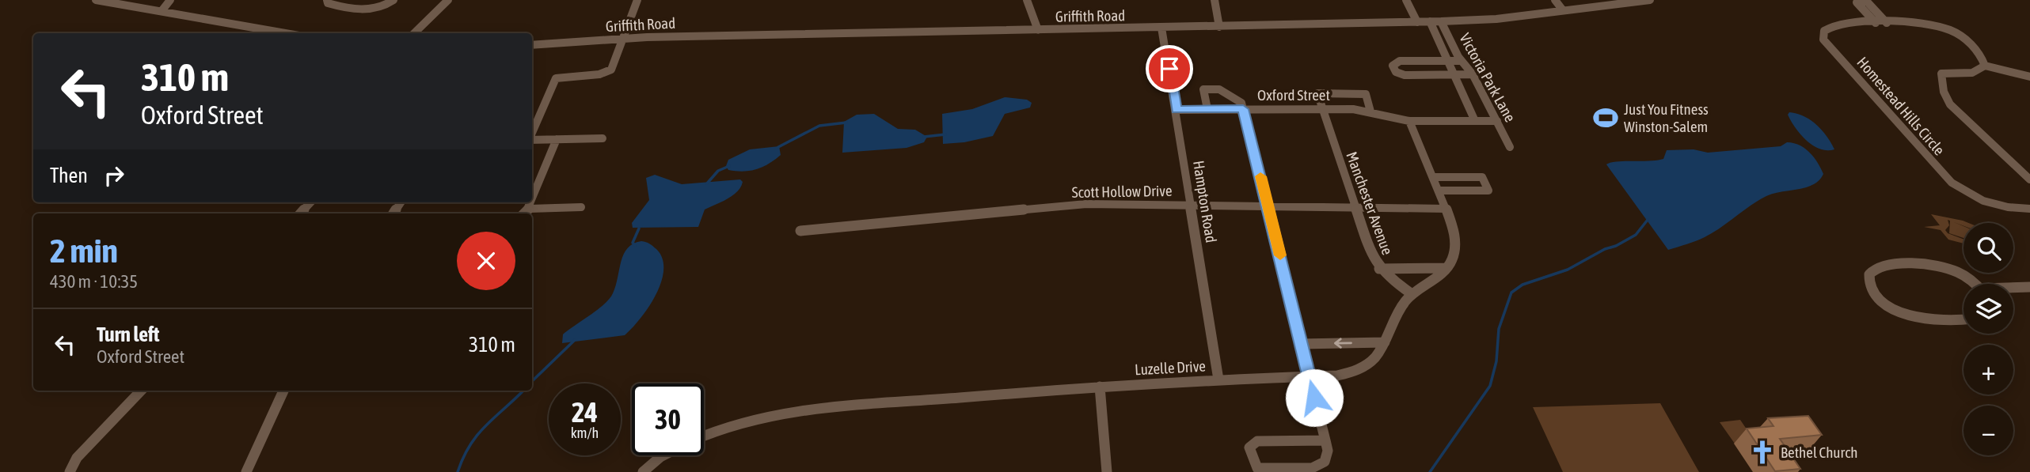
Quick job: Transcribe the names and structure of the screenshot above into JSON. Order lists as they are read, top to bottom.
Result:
{
  "streets": {
    "street": [
      "Griffith Road",
      "Victoria Park Lane",
      "Oxford Street",
      "Homestead Hills Circle",
      "Scott Hollow Drive",
      "Hampton Road",
      "Manchester Avenue",
      "Luzelle Drive"
    ]
  },
  "crossings": [
    ["Griffith Road", "Victoria Park Lane"],
    ["Griffith Road", "Hampton Road"],
    ["Victoria Park Lane", "Oxford Street"],
    ["Oxford Street", "Hampton Road"],
    ["Oxford Street", "Manchester Avenue"],
    ["Scott Hollow Drive", "Hampton Road"],
    ["Scott Hollow Drive", "Manchester Avenue"],
    ["Hampton Road", "Luzelle Drive"],
    ["Manchester Avenue", "Luzelle Drive"]
  ],
  "places": {
    "sports": ["Just You Fitness Winston-Salem"],
    "church": ["Bethel Church"]
  },
  "page": {
    "turn": ["310 m", "Oxford Street"],
    "then": "Then",
    "heading": ["2 min", "430 m · 10:35"],
    "map_buttons": ["+", "−"],
    "list": [
      {
        "name": "Turn left",
        "note": "Oxford Street",
        "value": "310 m"
      }
    ],
    "speed": "24 km/h",
    "limit": "30"
  }
}
